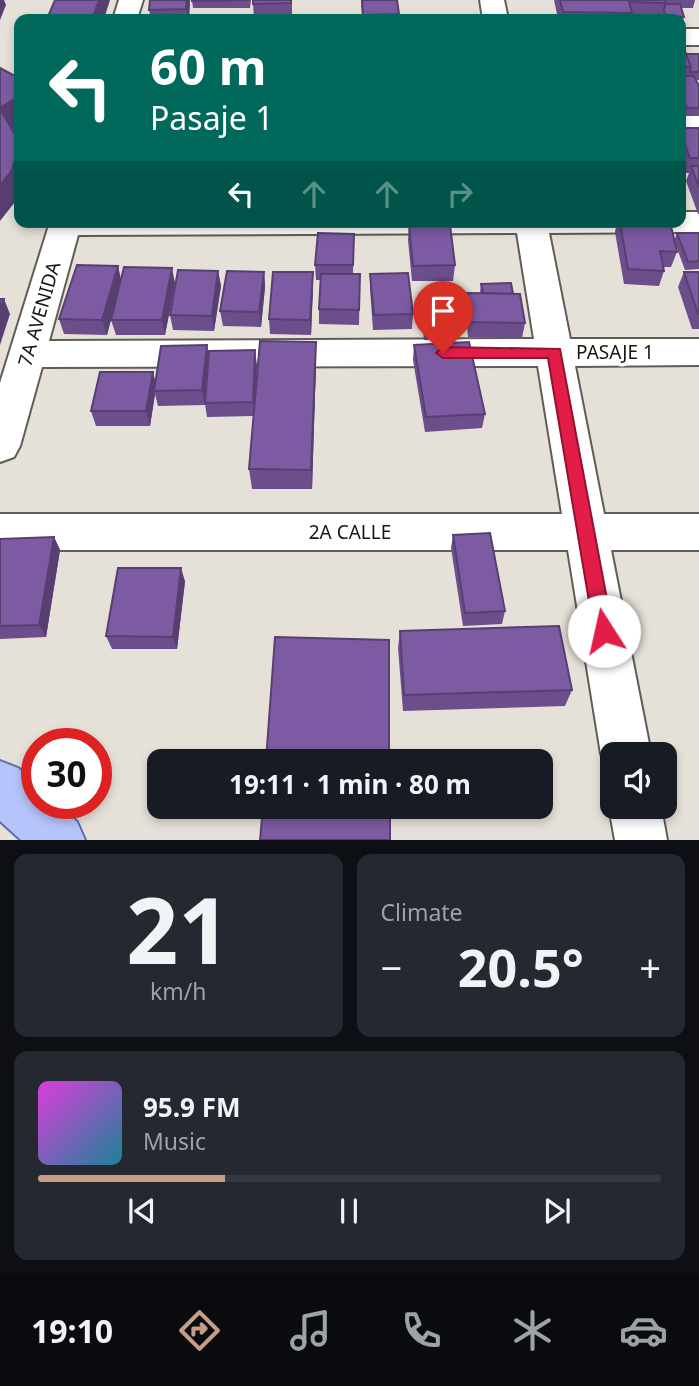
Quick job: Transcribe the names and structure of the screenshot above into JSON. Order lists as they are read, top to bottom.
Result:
{
  "streets": {
    "street": ["7A AVENIDA", "PASAJE 1", "2A CALLE"]
  },
  "crossings": [
    ["7A AVENIDA", "PASAJE 1"]
  ],
  "page": {
    "turn": ["60 m", "Pasaje 1"],
    "limit": "30",
    "trip": "19:11 · 1 min · 80 m",
    "tile": [
      ["21", "km/h"],
      "Climate"
    ],
    "heat": ["−", "20.5°", "+"],
    "song": ["95.9 FM", "Music"],
    "tabs": "19:10"
  }
}
